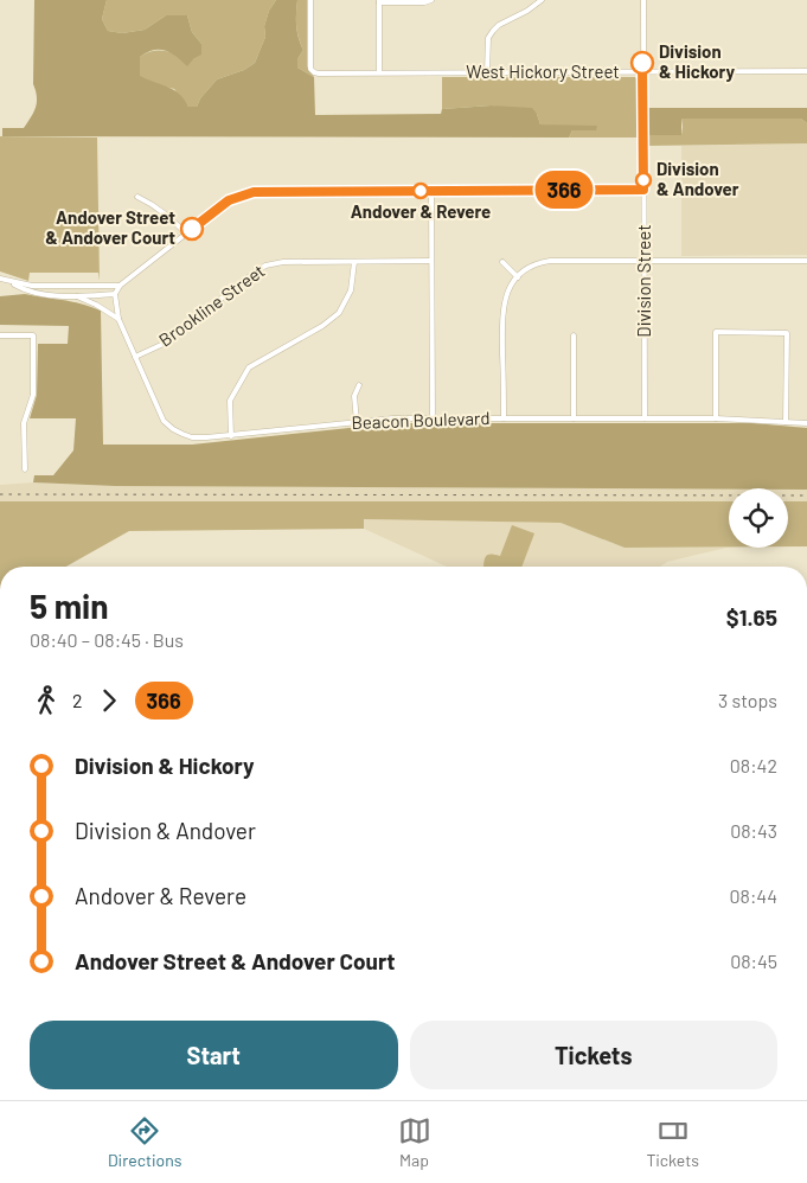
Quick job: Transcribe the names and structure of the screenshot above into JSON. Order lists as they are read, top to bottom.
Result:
{
  "streets": {
    "street": [
      "West Hickory Street",
      "Division Street",
      "Brookline Street",
      "Beacon Boulevard"
    ]
  },
  "crossings": [
    ["West Hickory Street", "Division Street"],
    ["Division Street", "Beacon Boulevard"],
    ["Brookline Street", "Beacon Boulevard"]
  ],
  "places": [
    "Division & Hickory",
    "Division & Andover",
    "Andover & Revere",
    "Andover Street & Andover Court"
  ],
  "lines": ["bus line 366"],
  "page": {
    "on_map": "366",
    "heading": ["5 min", "08:40 – 08:45 · Bus", "$1.65"],
    "legs": ["2", "366", "3 stops"],
    "list": [
      {
        "name": "Division & Hickory",
        "value": "08:42"
      },
      {
        "name": "Division & Andover",
        "value": "08:43"
      },
      {
        "name": "Andover & Revere",
        "value": "08:44"
      },
      {
        "name": "Andover Street & Andover Court",
        "value": "08:45"
      }
    ],
    "buttons": ["Start", "Tickets"],
    "tabs": ["Directions", "Map", "Tickets"]
  }
}
